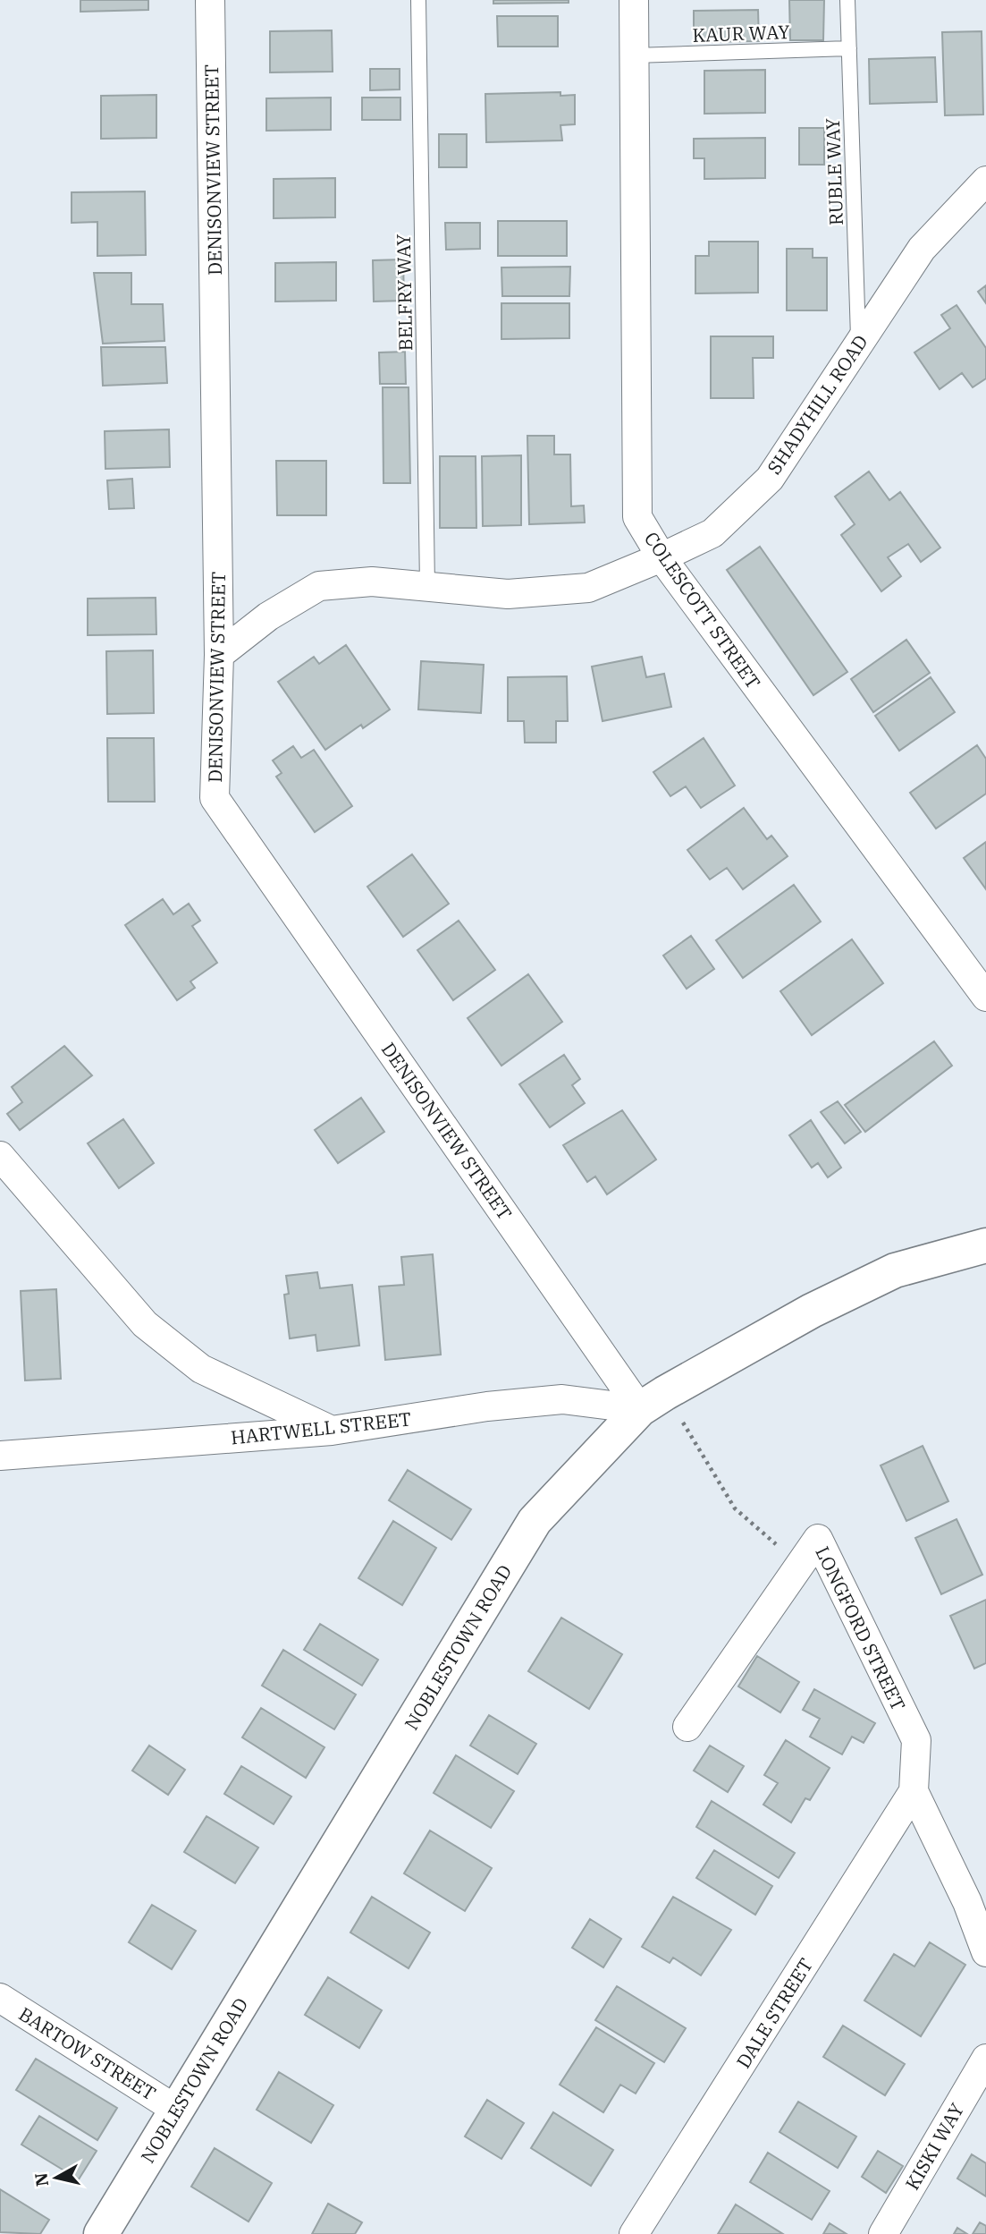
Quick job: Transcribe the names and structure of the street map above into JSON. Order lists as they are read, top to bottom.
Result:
{
  "streets": {
    "main road": ["NOBLESTOWN ROAD"],
    "street": [
      "DENISONVIEW STREET",
      "SHADYHILL ROAD",
      "COLESCOTT STREET",
      "HARTWELL STREET",
      "LONGFORD STREET",
      "DALE STREET",
      "BARTOW STREET",
      "KISKI WAY"
    ],
    "lane": ["KAUR WAY", "RUBLE WAY", "BELFRY WAY"]
  },
  "crossings": [
    ["KAUR WAY", "RUBLE WAY"],
    ["KAUR WAY", "COLESCOTT STREET"],
    ["DENISONVIEW STREET", "SHADYHILL ROAD"],
    ["DENISONVIEW STREET", "HARTWELL STREET"],
    ["DENISONVIEW STREET", "NOBLESTOWN ROAD"],
    ["RUBLE WAY", "SHADYHILL ROAD"],
    ["BELFRY WAY", "SHADYHILL ROAD"],
    ["SHADYHILL ROAD", "COLESCOTT STREET"],
    ["HARTWELL STREET", "NOBLESTOWN ROAD"],
    ["LONGFORD STREET", "DALE STREET"],
    ["NOBLESTOWN ROAD", "BARTOW STREET"]
  ],
  "north": "left"
}
